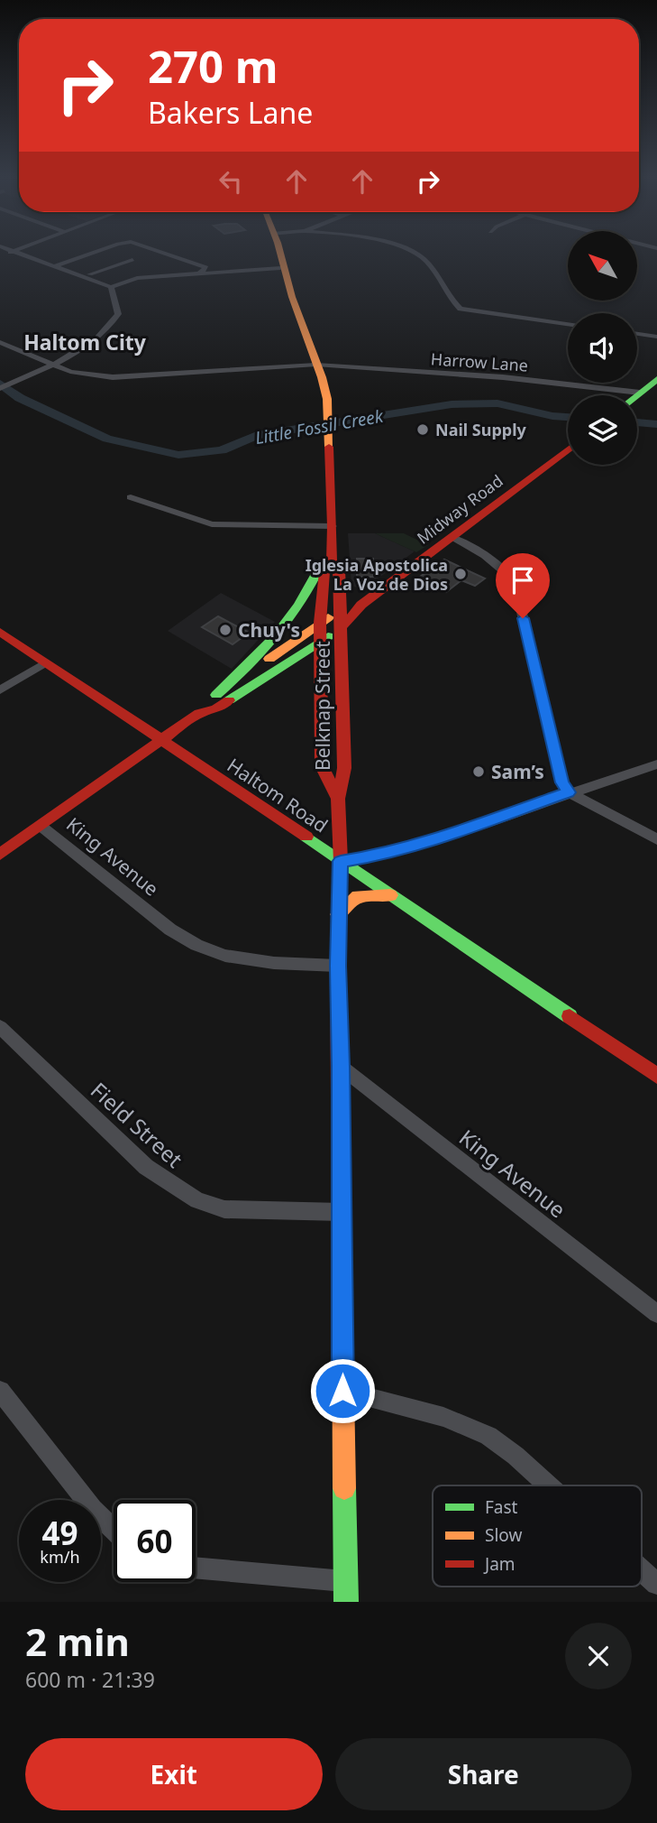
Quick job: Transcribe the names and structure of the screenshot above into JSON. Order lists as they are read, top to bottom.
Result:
{
  "streets": {
    "main road": ["Midway Road", "Belknap Street", "Haltom Road"],
    "street": ["Harrow Lane", "King Avenue", "Field Street"]
  },
  "crossings": [
    ["Harrow Lane", "Belknap Street"],
    ["Midway Road", "Belknap Street"]
  ],
  "districts": ["Haltom City"],
  "water": ["Little Fossil Creek"],
  "places": [
    "Nail Supply",
    "Iglesia Apostolica La Voz de Dios",
    "Chuy's",
    "Sam’s"
  ],
  "legend": ["Fast", "Slow", "Jam"],
  "north": "top left",
  "page": {
    "turn": ["270 m", "Bakers Lane"],
    "speed": "49 km/h",
    "limit": "60",
    "heading": ["2 min", "600 m · 21:39"],
    "buttons": ["Exit", "Share"]
  }
}
